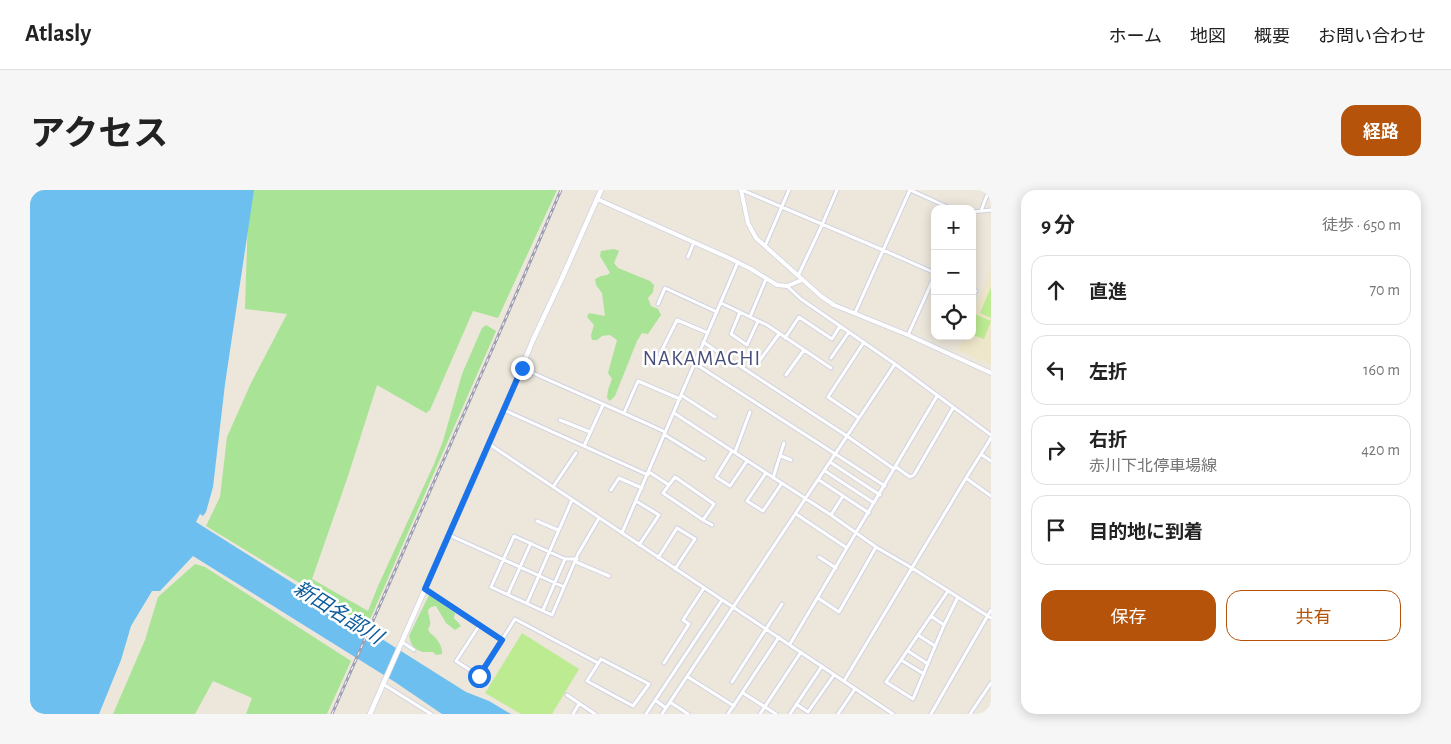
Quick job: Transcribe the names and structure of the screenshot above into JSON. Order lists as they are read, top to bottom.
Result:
{
  "districts": ["NAKAMACHI"],
  "water": ["新田名部川"],
  "page": {
    "header": "Atlasly",
    "nav": [
      "ホーム",
      "地図",
      "概要",
      "お問い合わせ"
    ],
    "title": "アクセス",
    "buttons": [
      "経路",
      ["保存", "共有"]
    ],
    "heading": ["9 分", "徒歩 · 650 m"],
    "map_buttons": ["+", "−"],
    "list": [
      ["直進", "70 m"],
      ["左折", "160 m"],
      ["右折", "赤川下北停車場線", "420 m"],
      "目的地に到着"
    ]
  }
}
